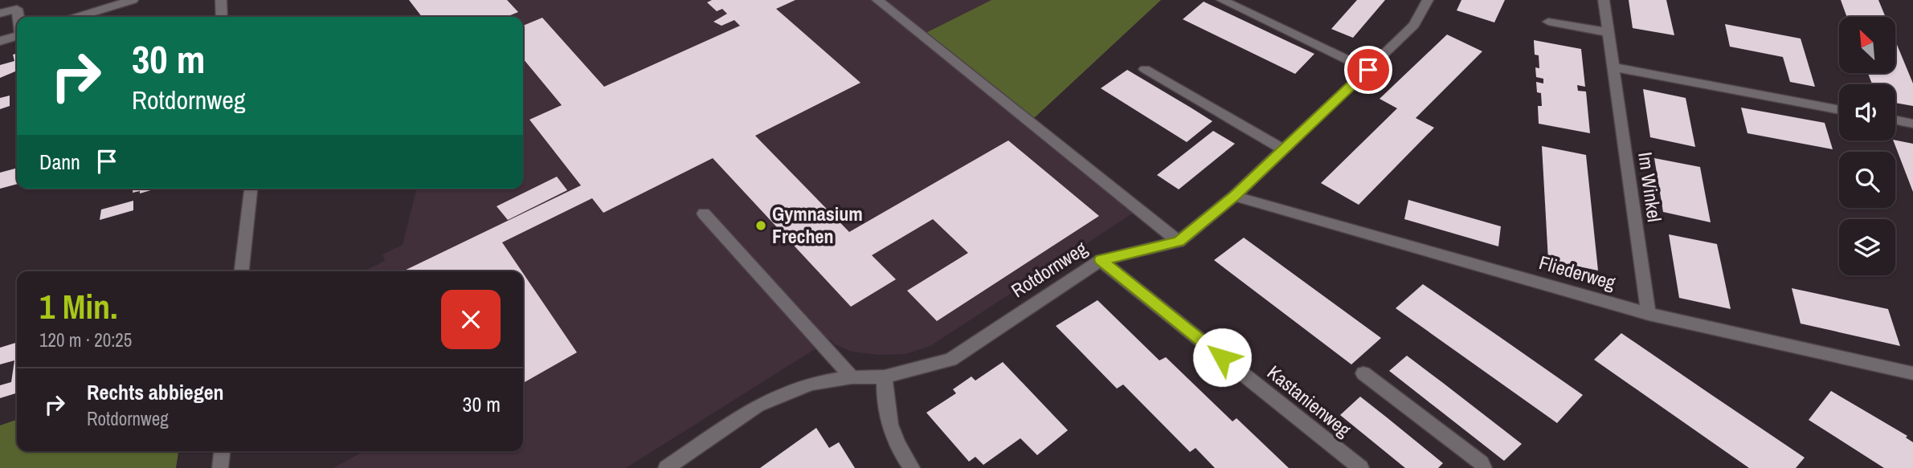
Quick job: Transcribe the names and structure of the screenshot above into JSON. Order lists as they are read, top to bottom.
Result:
{
  "streets": {
    "street": [
      "Im Winkel",
      "Rotdornweg",
      "Fliederweg",
      "Kastanienweg"
    ]
  },
  "crossings": [
    ["Im Winkel", "Fliederweg"],
    ["Rotdornweg", "Fliederweg"],
    ["Rotdornweg", "Kastanienweg"]
  ],
  "places": ["Gymnasium Frechen"],
  "north": "top left",
  "page": {
    "turn": ["30 m", "Rotdornweg"],
    "then": "Dann",
    "heading": ["1 Min.", "120 m · 20:25"],
    "list": [
      {
        "name": "Rechts abbiegen",
        "note": "Rotdornweg",
        "value": "30 m"
      }
    ]
  }
}
